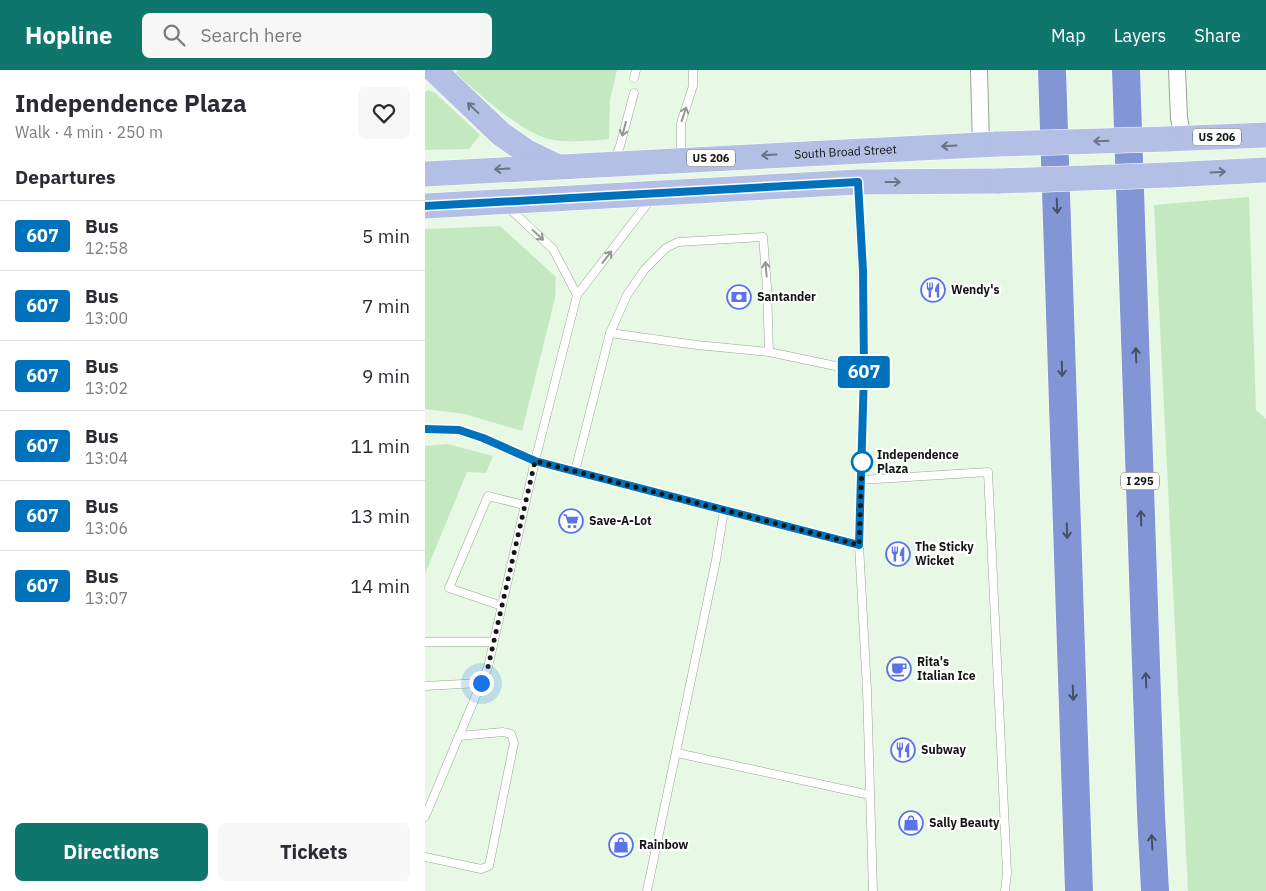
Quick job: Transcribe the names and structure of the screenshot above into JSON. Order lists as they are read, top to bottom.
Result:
{
  "streets": {
    "highway": ["I 295"],
    "main road": ["US 206", "South Broad Street"]
  },
  "places": {
    "restaurant": ["Wendy's", "The Sticky Wicket", "Subway"],
    "bank": ["Santander"],
    "other": ["Independence Plaza"],
    "supermarket": ["Save-A-Lot"],
    "cafe": ["Rita's Italian Ice"],
    "shop": ["Sally Beauty", "Rainbow"]
  },
  "lines": ["bus line 607"],
  "page": {
    "header": "Hopline",
    "search": "Search here",
    "nav": ["Map", "Layers", "Share"],
    "heading": [
      ["Independence Plaza", "Walk · 4 min · 250 m"],
      "Departures"
    ],
    "on_map": "607",
    "list": [
      {
        "mark": "607",
        "name": "Bus",
        "note": "12:58",
        "value": "5 min"
      },
      {
        "mark": "607",
        "name": "Bus",
        "note": "13:00",
        "value": "7 min"
      },
      {
        "mark": "607",
        "name": "Bus",
        "note": "13:02",
        "value": "9 min"
      },
      {
        "mark": "607",
        "name": "Bus",
        "note": "13:04",
        "value": "11 min"
      },
      {
        "mark": "607",
        "name": "Bus",
        "note": "13:06",
        "value": "13 min"
      },
      {
        "mark": "607",
        "name": "Bus",
        "note": "13:07",
        "value": "14 min"
      }
    ],
    "buttons": ["Directions", "Tickets"]
  }
}
